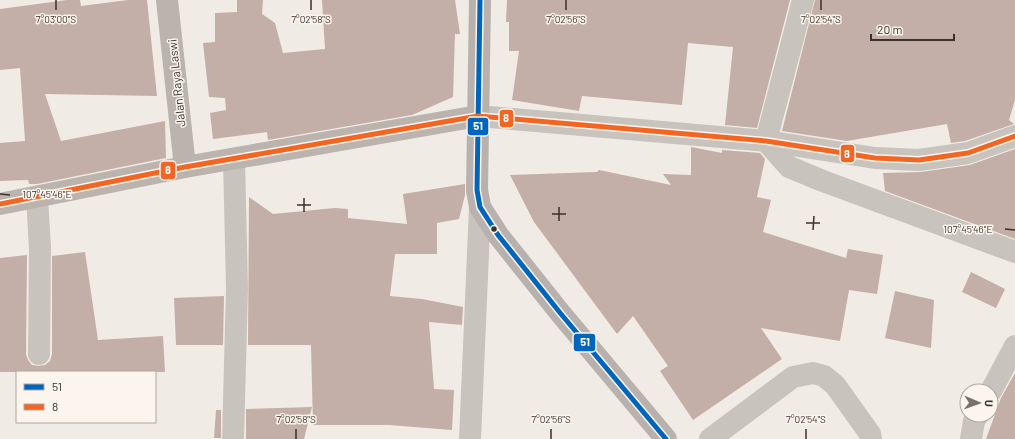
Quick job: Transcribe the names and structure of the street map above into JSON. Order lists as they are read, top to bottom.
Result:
{
  "streets": {
    "main road": ["Jalan Raya Laswi"]
  },
  "lines": ["transit line 51", "transit line 8"],
  "legend": ["51", "8"],
  "scale_bar": "20 m",
  "north": "right",
  "coordinates": [
    "7°03'00\"S",
    "7°02'58\"S",
    "7°02'56\"S",
    "7°02'54\"S",
    "107°45'46\"E"
  ]
}
